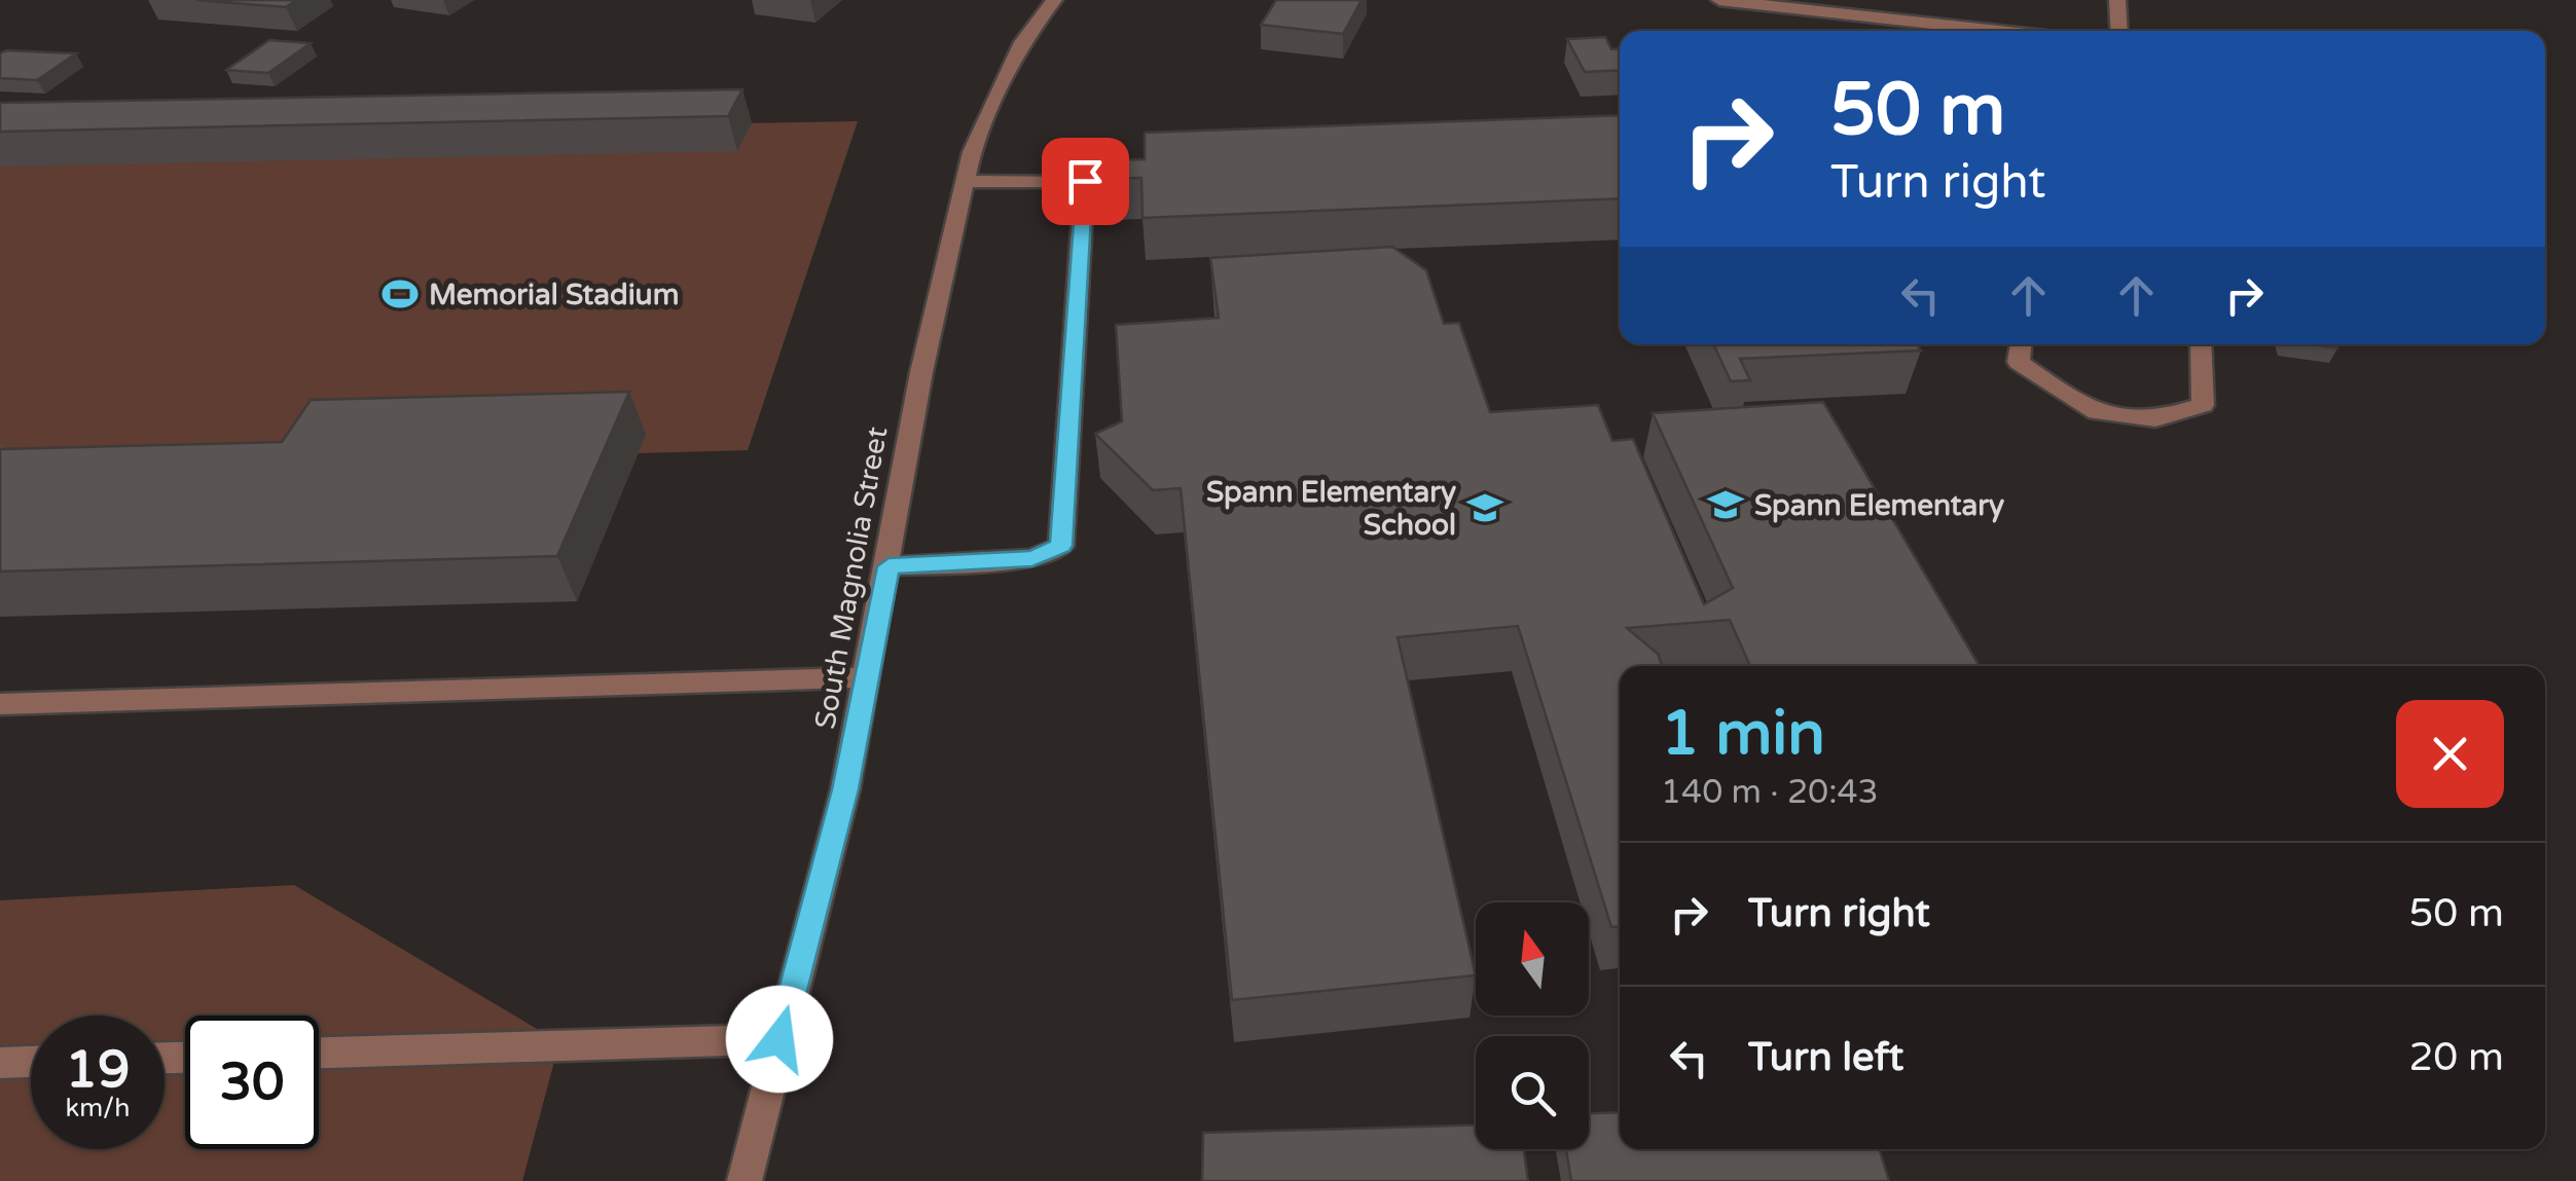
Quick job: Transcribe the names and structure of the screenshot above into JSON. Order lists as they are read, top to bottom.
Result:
{
  "streets": {
    "street": ["South Magnolia Street"]
  },
  "places": {
    "sports": ["Memorial Stadium"],
    "school or university": ["Spann Elementary", "Spann Elementary School"]
  },
  "north": "top",
  "page": {
    "turn": ["50 m", "Turn right"],
    "heading": ["1 min", "140 m · 20:43"],
    "list": [
      {
        "name": "Turn right",
        "value": "50 m"
      },
      {
        "name": "Turn left",
        "value": "20 m"
      }
    ],
    "speed": "19 km/h",
    "limit": "30"
  }
}
